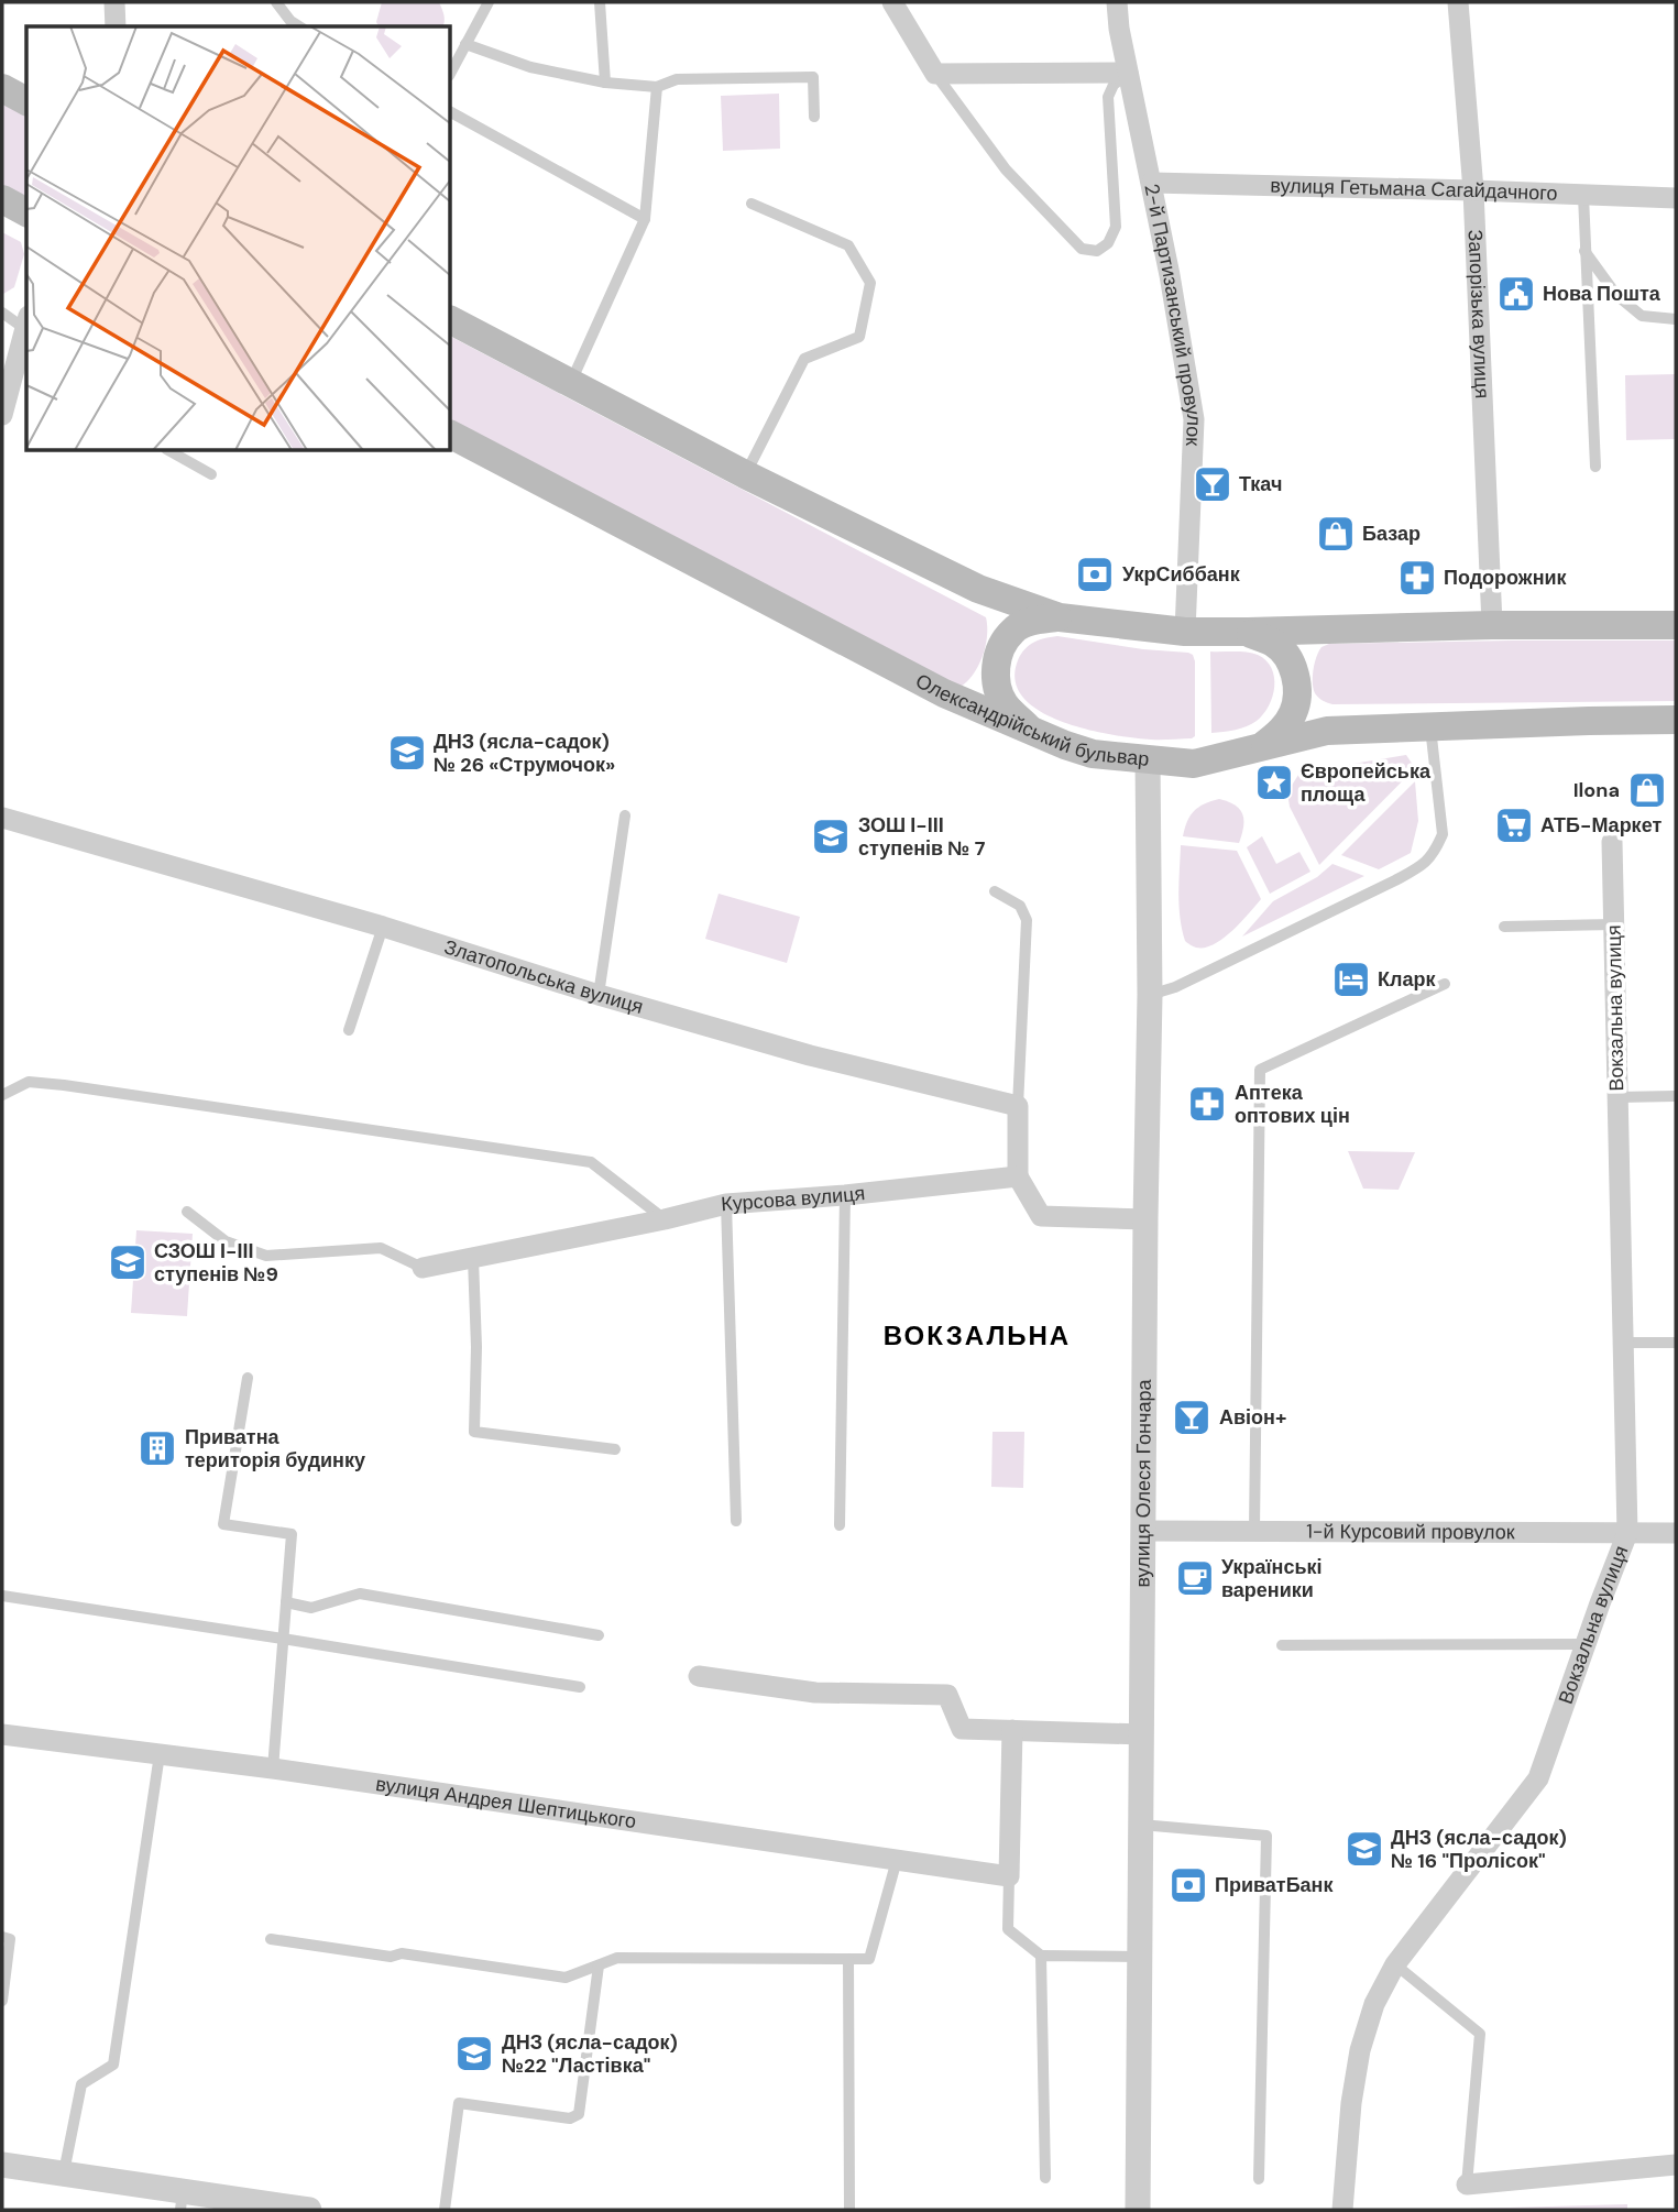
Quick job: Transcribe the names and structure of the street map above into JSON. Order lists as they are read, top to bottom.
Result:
{
  "streets": {
    "main road": ["Олександрійський бульвар"],
    "street": [
      "вулиця Гетьмана Сагайдачного",
      "Запорізька вулиця",
      "2-й Партизанський провулок",
      "Златопольська вулиця",
      "Вокзальна вулиця",
      "Курсова вулиця",
      "вулиця Олеся Гончара",
      "1-й Курсовий провулок",
      "вулиця Андрея Шептицького"
    ]
  },
  "crossings": [
    ["вулиця Гетьмана Сагайдачного", "Запорізька вулиця"],
    ["вулиця Гетьмана Сагайдачного", "2-й Партизанський провулок"],
    ["Олександрійський бульвар", "вулиця Олеся Гончара"],
    ["Вокзальна вулиця", "1-й Курсовий провулок"],
    ["вулиця Олеся Гончара", "1-й Курсовий провулок"]
  ],
  "districts": ["ВОКЗАЛЬНА"],
  "places": {
    "public building": ["Нова Пошта"],
    "bar": ["Ткач", "Авіон+"],
    "shop": ["Базар", "Ilona"],
    "bank": ["УкрСиббанк", "ПриватБанк"],
    "pharmacy": ["Подорожник", "Аптека оптових цін"],
    "school or university": [
      "ДНЗ (ясла-садок) № 26 «Струмочок»",
      "ЗОШ І-ІІІ ступенів № 7",
      "СЗОШ І-ІІІ ступенів №9",
      "ДНЗ (ясла-садок) № 16 \"Пролісок\"",
      "ДНЗ (ясла-садок) №22 \"Ластівка\""
    ],
    "place": ["Європейська площа"],
    "supermarket": ["АТБ-Маркет"],
    "hotel": ["Кларк"],
    "building": ["Приватна територія будинку"],
    "cafe": ["Українські вареники"]
  }
}
